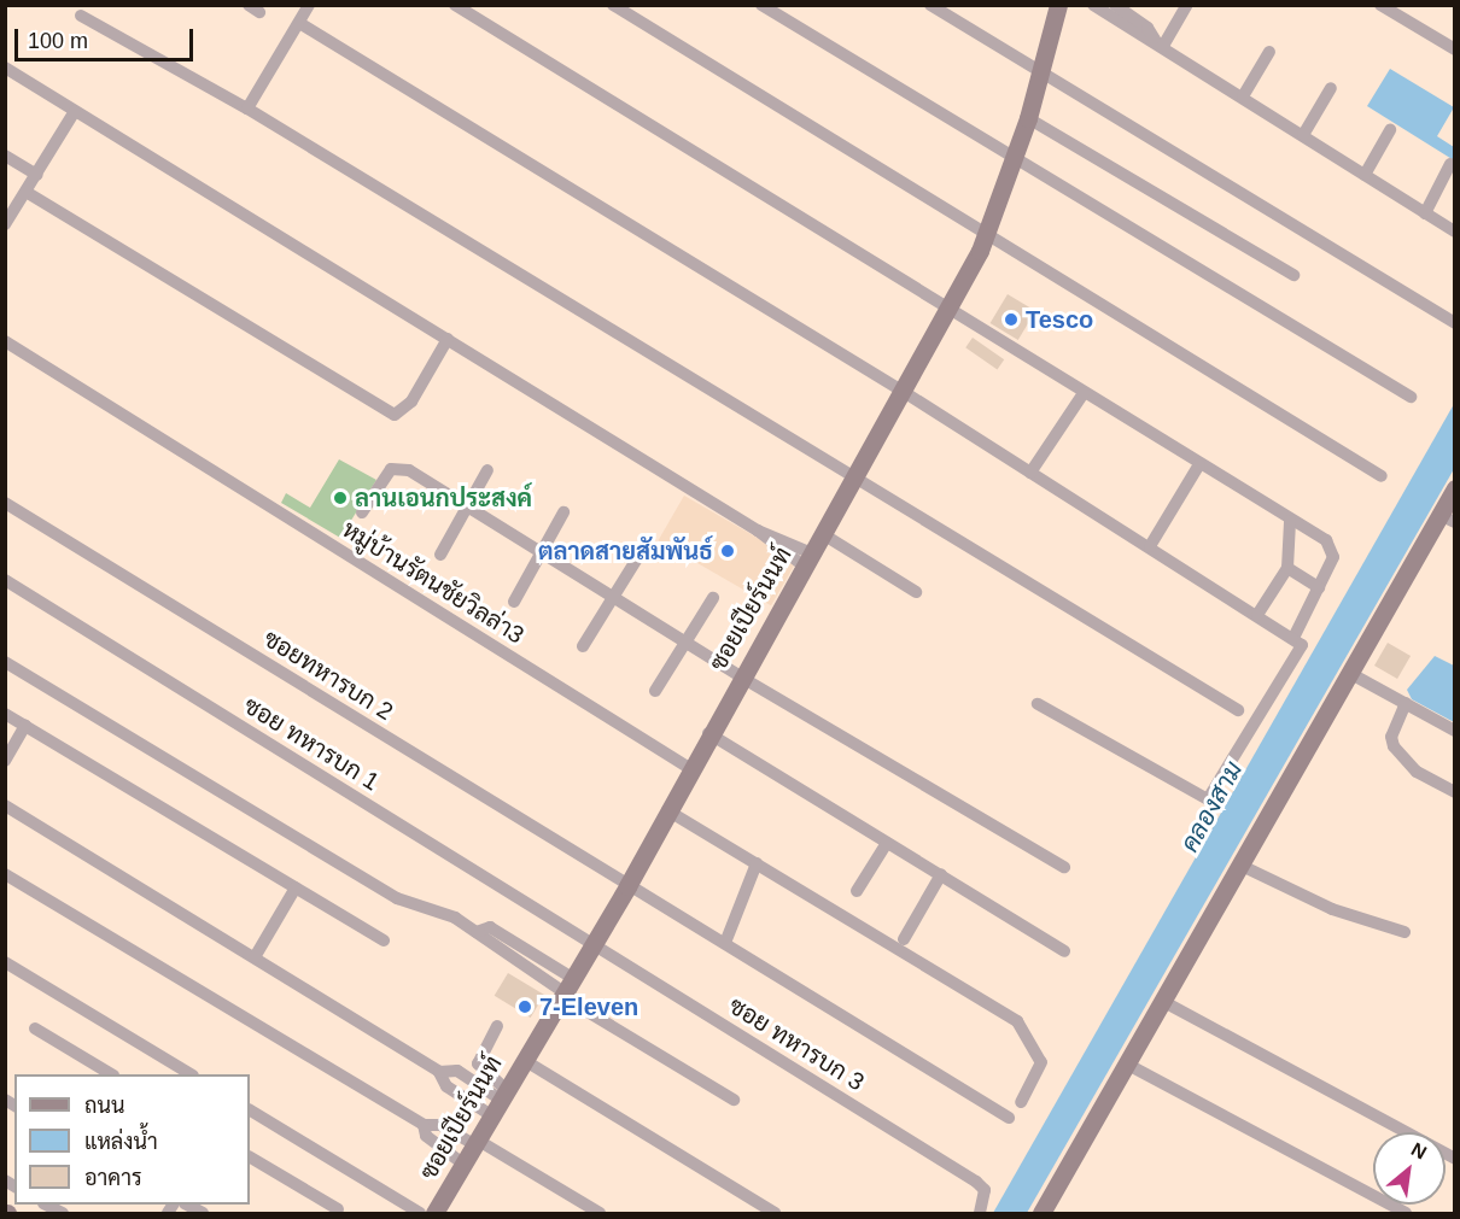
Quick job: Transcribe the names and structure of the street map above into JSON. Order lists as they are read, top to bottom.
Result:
{
  "streets": {
    "street": [
      "หมู่บ้านรัตนชัยวิลล่า3",
      "ซอยเปียร์นนท์",
      "ซอยทหารบก 2",
      "ซอย ทหารบก 1",
      "ซอย ทหารบก 3"
    ]
  },
  "crossings": [
    ["หมู่บ้านรัตนชัยวิลล่า3", "ซอยเปียร์นนท์"],
    ["ซอยเปียร์นนท์", "ซอยทหารบก 2"],
    ["ซอยเปียร์นนท์", "ซอย ทหารบก 1"],
    ["ซอยเปียร์นนท์", "ซอย ทหารบก 3"],
    ["ซอย ทหารบก 1", "ซอย ทหารบก 3"]
  ],
  "water": ["คลองสาม"],
  "places": [
    "Tesco",
    "ลานเอนกประสงค์",
    "ตลาดสายสัมพันธ์",
    "7-Eleven"
  ],
  "legend": ["ถนน", "แหล่งน้ำ", "อาคาร"],
  "scale_bar": "100 m",
  "north": "top right"
}
